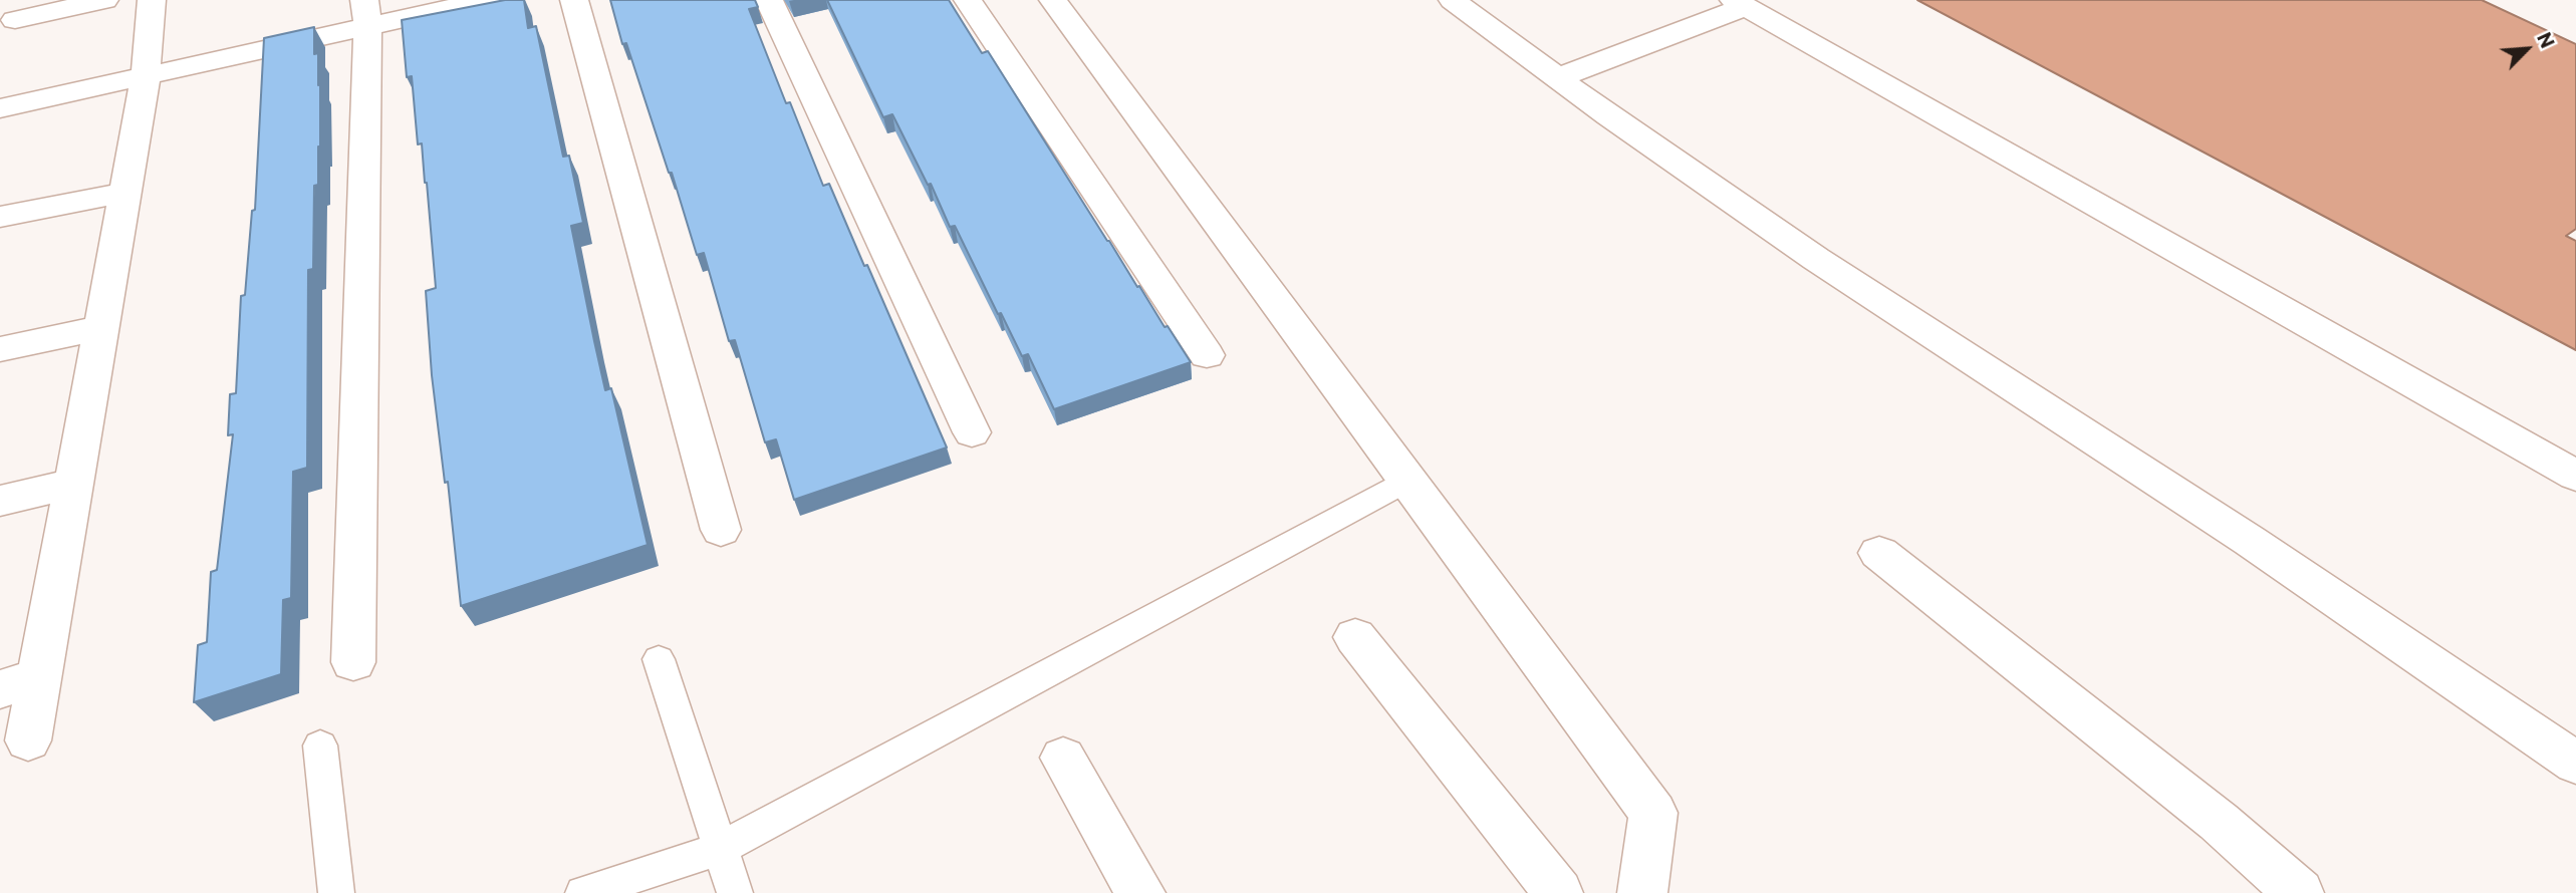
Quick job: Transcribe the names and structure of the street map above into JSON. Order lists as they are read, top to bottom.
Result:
{
  "north": "top right"
}
